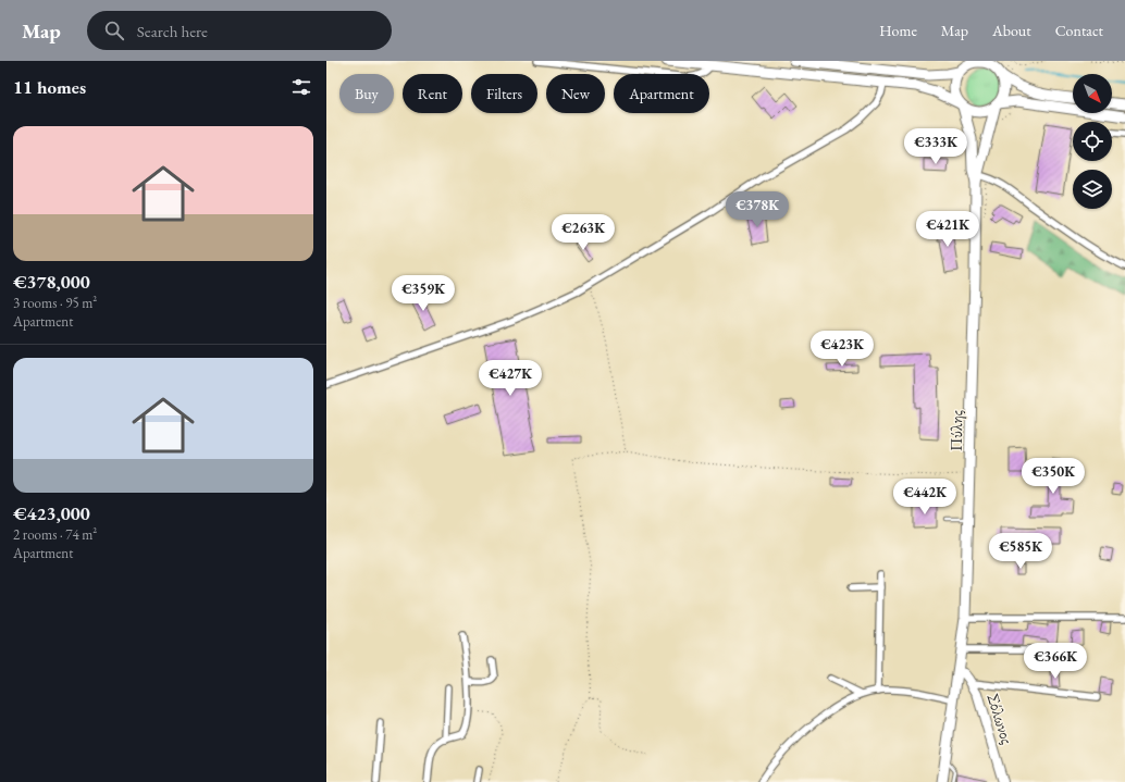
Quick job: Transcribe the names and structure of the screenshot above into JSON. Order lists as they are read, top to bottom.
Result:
{
  "streets": {
    "main road": ["Πύλης"],
    "street": ["Σόλωνος"]
  },
  "crossings": [
    ["Πύλης", "Σόλωνος"]
  ],
  "north": "bottom right",
  "page": {
    "header": "Map",
    "search": "Search here",
    "nav": [
      "Home",
      "Map",
      "About",
      "Contact"
    ],
    "heading": "11 homes",
    "chip": [
      "Buy",
      "Rent",
      "Filters",
      "New",
      "Apartment"
    ],
    "list": [
      {
        "name": "€378,000",
        "note": "3 rooms · 95 m² · Apartment"
      },
      {
        "name": "€423,000",
        "note": "2 rooms · 74 m² · Apartment"
      }
    ],
    "price": [
      "€333K",
      "€378K",
      "€421K",
      "€263K",
      "€359K",
      "€423K",
      "€427K",
      "€350K",
      "€442K",
      "€585K",
      "€366K"
    ]
  }
}
